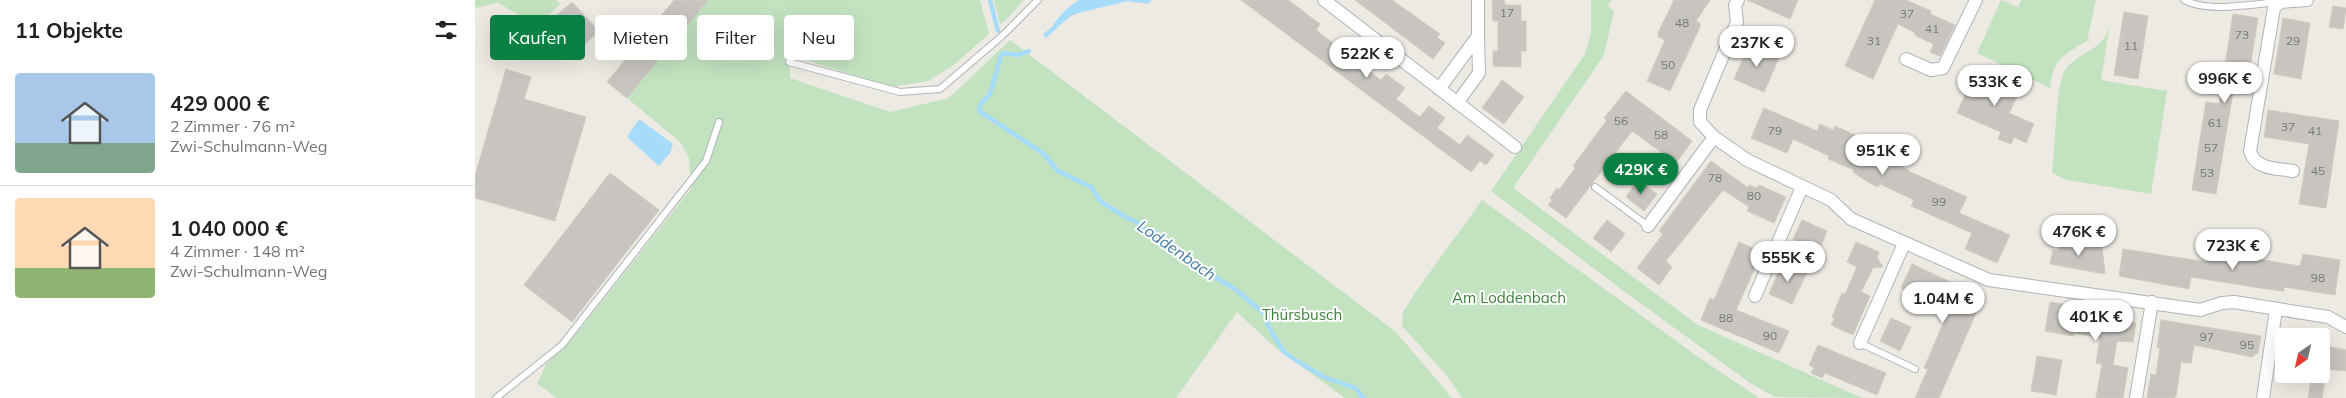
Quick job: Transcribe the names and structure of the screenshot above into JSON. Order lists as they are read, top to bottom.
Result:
{
  "water": ["Loddenbach"],
  "parks": ["Am Loddenbach", "Thürsbusch"],
  "house_numbers": [
    "17",
    "37",
    "48",
    "41",
    "73",
    "31",
    "29",
    "11",
    "50",
    "56",
    "61",
    "37",
    "79",
    "41",
    "58",
    "57",
    "45",
    "53",
    "78",
    "80",
    "99",
    "98",
    "88",
    "90",
    "97",
    "95"
  ],
  "north": "bottom left",
  "page": {
    "heading": "11 Objekte",
    "chip": [
      "Kaufen",
      "Mieten",
      "Filter",
      "Neu"
    ],
    "price": [
      "237K €",
      "522K €",
      "996K €",
      "533K €",
      "951K €",
      "429K €",
      "476K €",
      "723K €",
      "555K €",
      "1.04M €",
      "401K €"
    ],
    "list": [
      {
        "name": "429 000 €",
        "note": "2 Zimmer · 76 m² · Zwi-Schulmann-Weg"
      },
      {
        "name": "1 040 000 €",
        "note": "4 Zimmer · 148 m² · Zwi-Schulmann-Weg"
      }
    ]
  }
}
